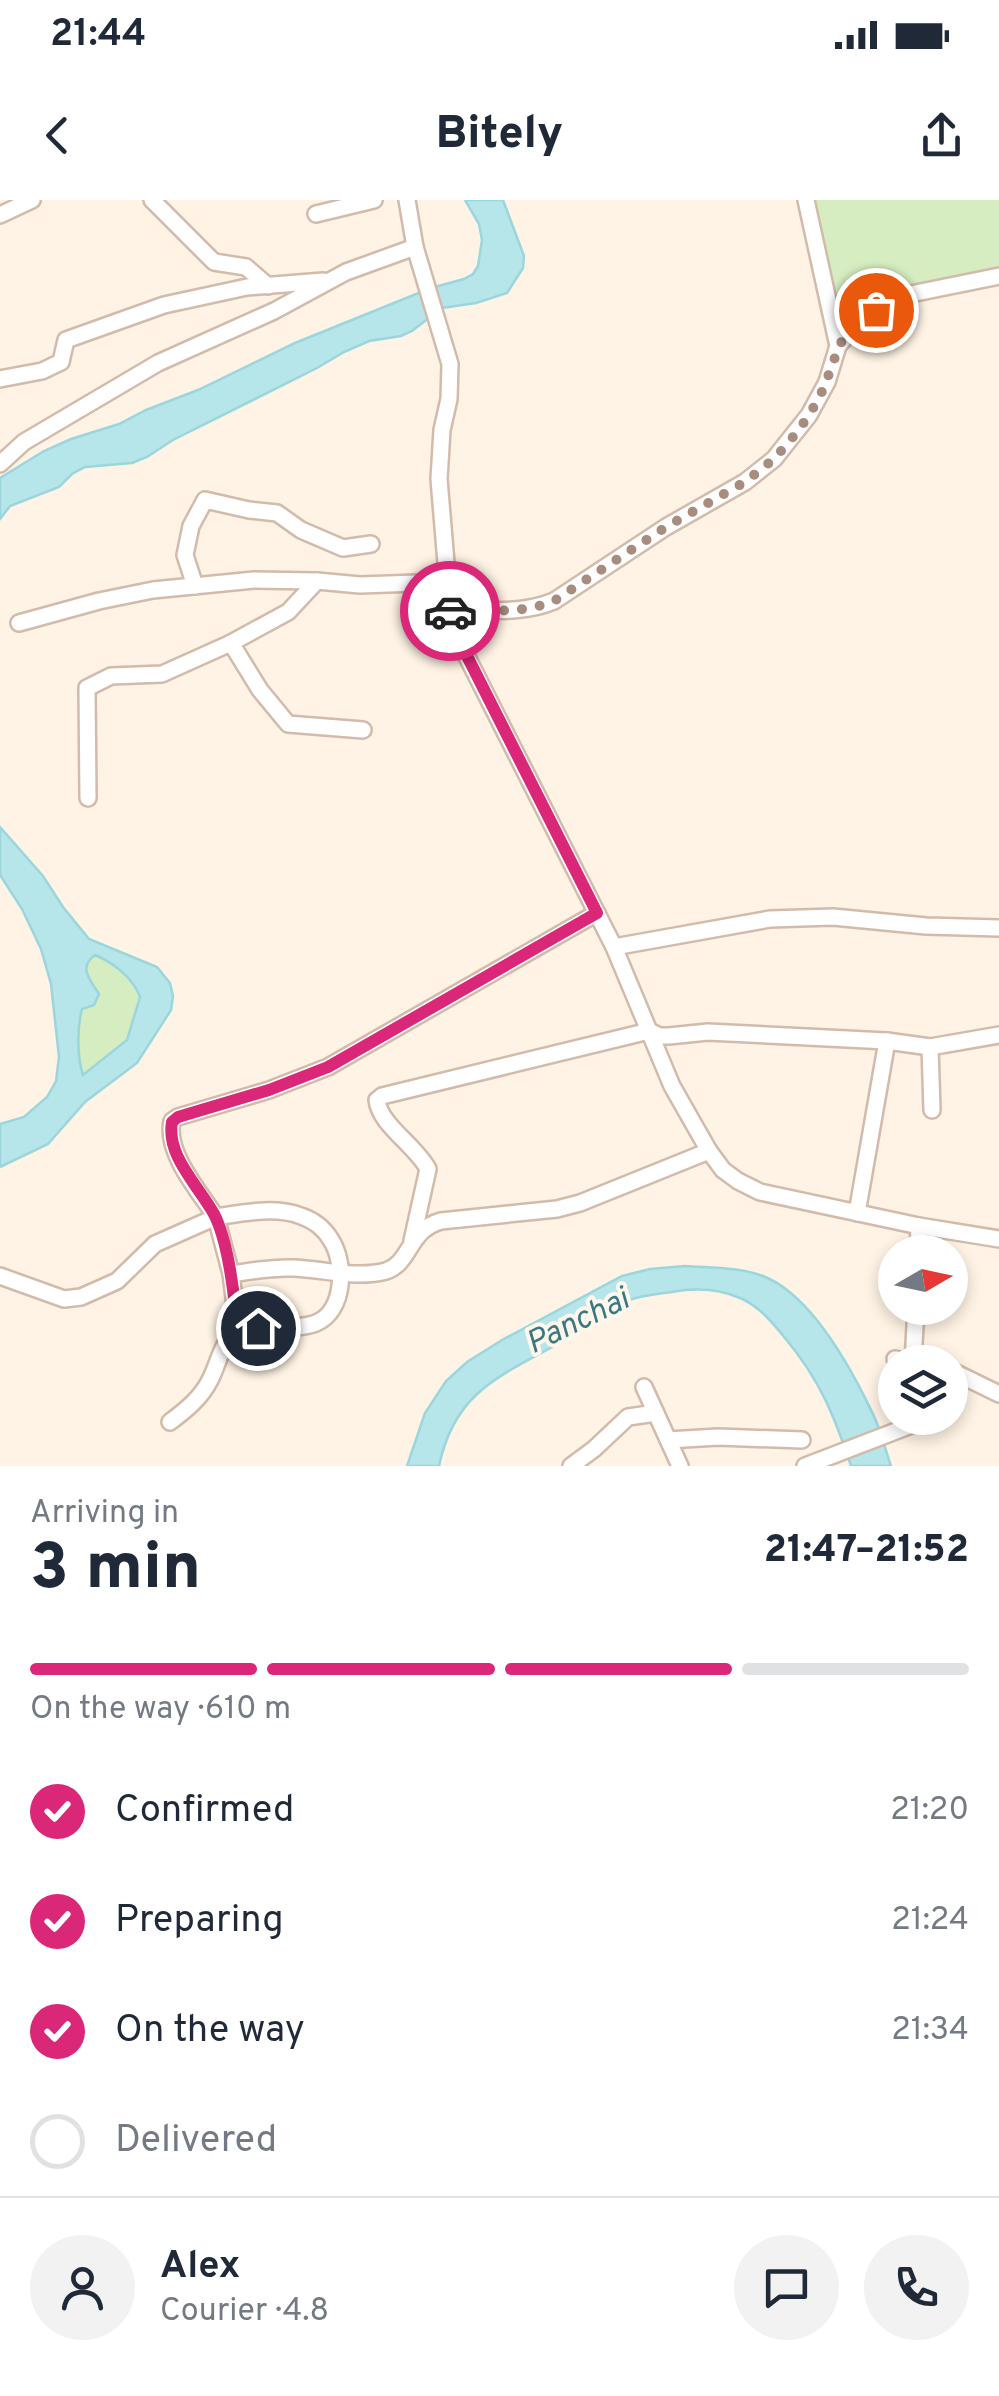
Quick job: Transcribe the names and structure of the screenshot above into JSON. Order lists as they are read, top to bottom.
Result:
{
  "water": ["Panchai"],
  "north": "right",
  "page": {
    "status": "21:44",
    "header": "Bitely",
    "heading": ["3 min", "Arriving in", "21:47–21:52"],
    "panel": ["Alex", "Courier · 4.8"],
    "bar": "On the way · 610 m",
    "list": [
      ["Confirmed", "21:20"],
      ["Preparing", "21:24"],
      ["On the way", "21:34"],
      "Delivered"
    ]
  }
}
